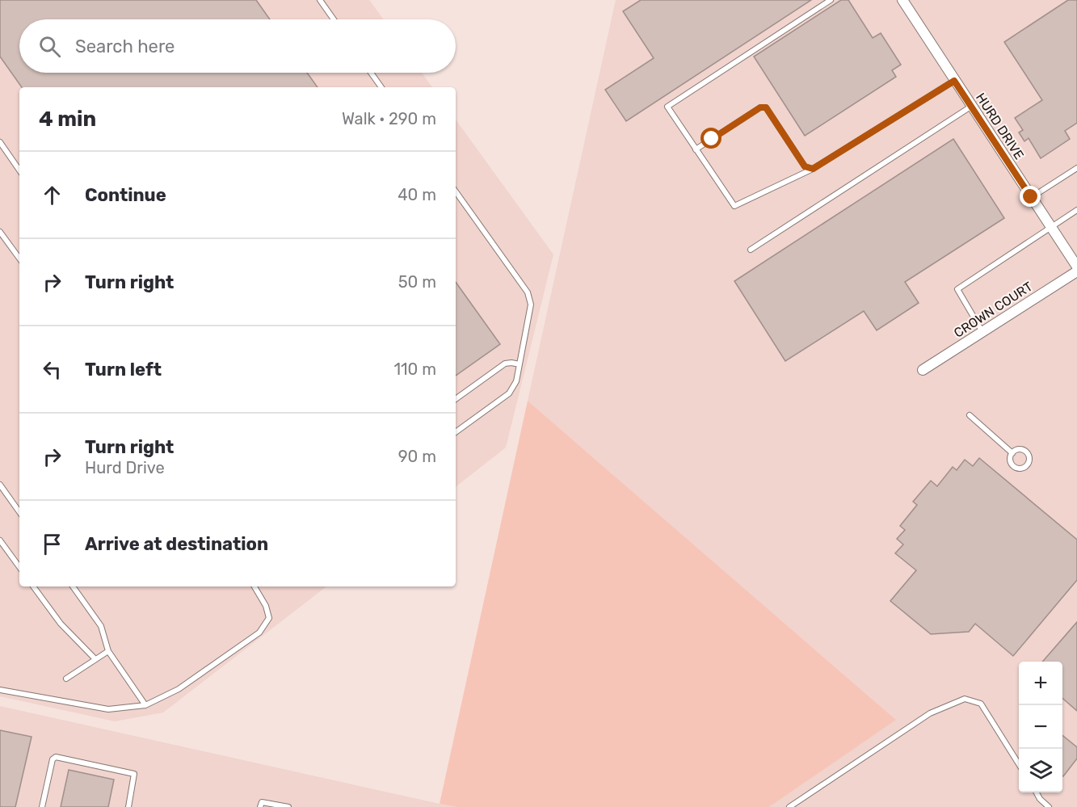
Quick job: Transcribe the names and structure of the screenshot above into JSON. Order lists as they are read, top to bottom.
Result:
{
  "streets": {
    "street": ["HURD DRIVE", "CROWN COURT"]
  },
  "page": {
    "search": "Search here",
    "heading": ["4 min", "Walk · 290 m"],
    "list": [
      ["Continue", "40 m"],
      ["Turn right", "50 m"],
      ["Turn left", "110 m"],
      ["Turn right", "Hurd Drive", "90 m"],
      "Arrive at destination"
    ],
    "map_buttons": ["+", "−"]
  }
}
